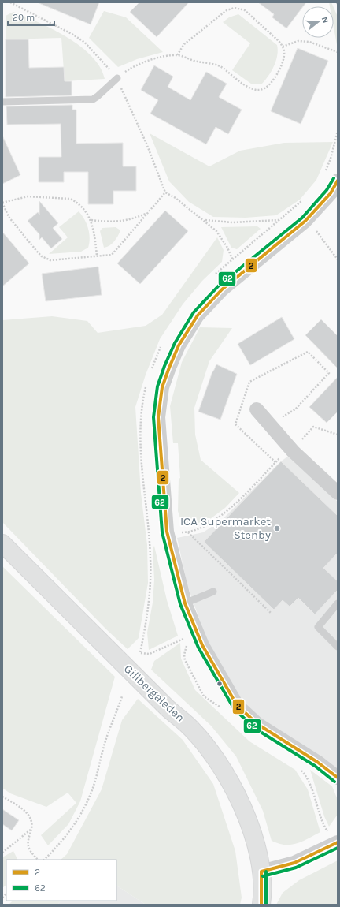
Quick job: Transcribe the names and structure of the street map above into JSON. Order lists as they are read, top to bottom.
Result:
{
  "streets": {
    "main road": ["Gillbergaleden"]
  },
  "places": ["ICA Supermarket Stenby"],
  "lines": ["transit line 62", "transit line 2"],
  "legend": ["2", "62"],
  "scale_bar": "20 m",
  "north": "right"
}
